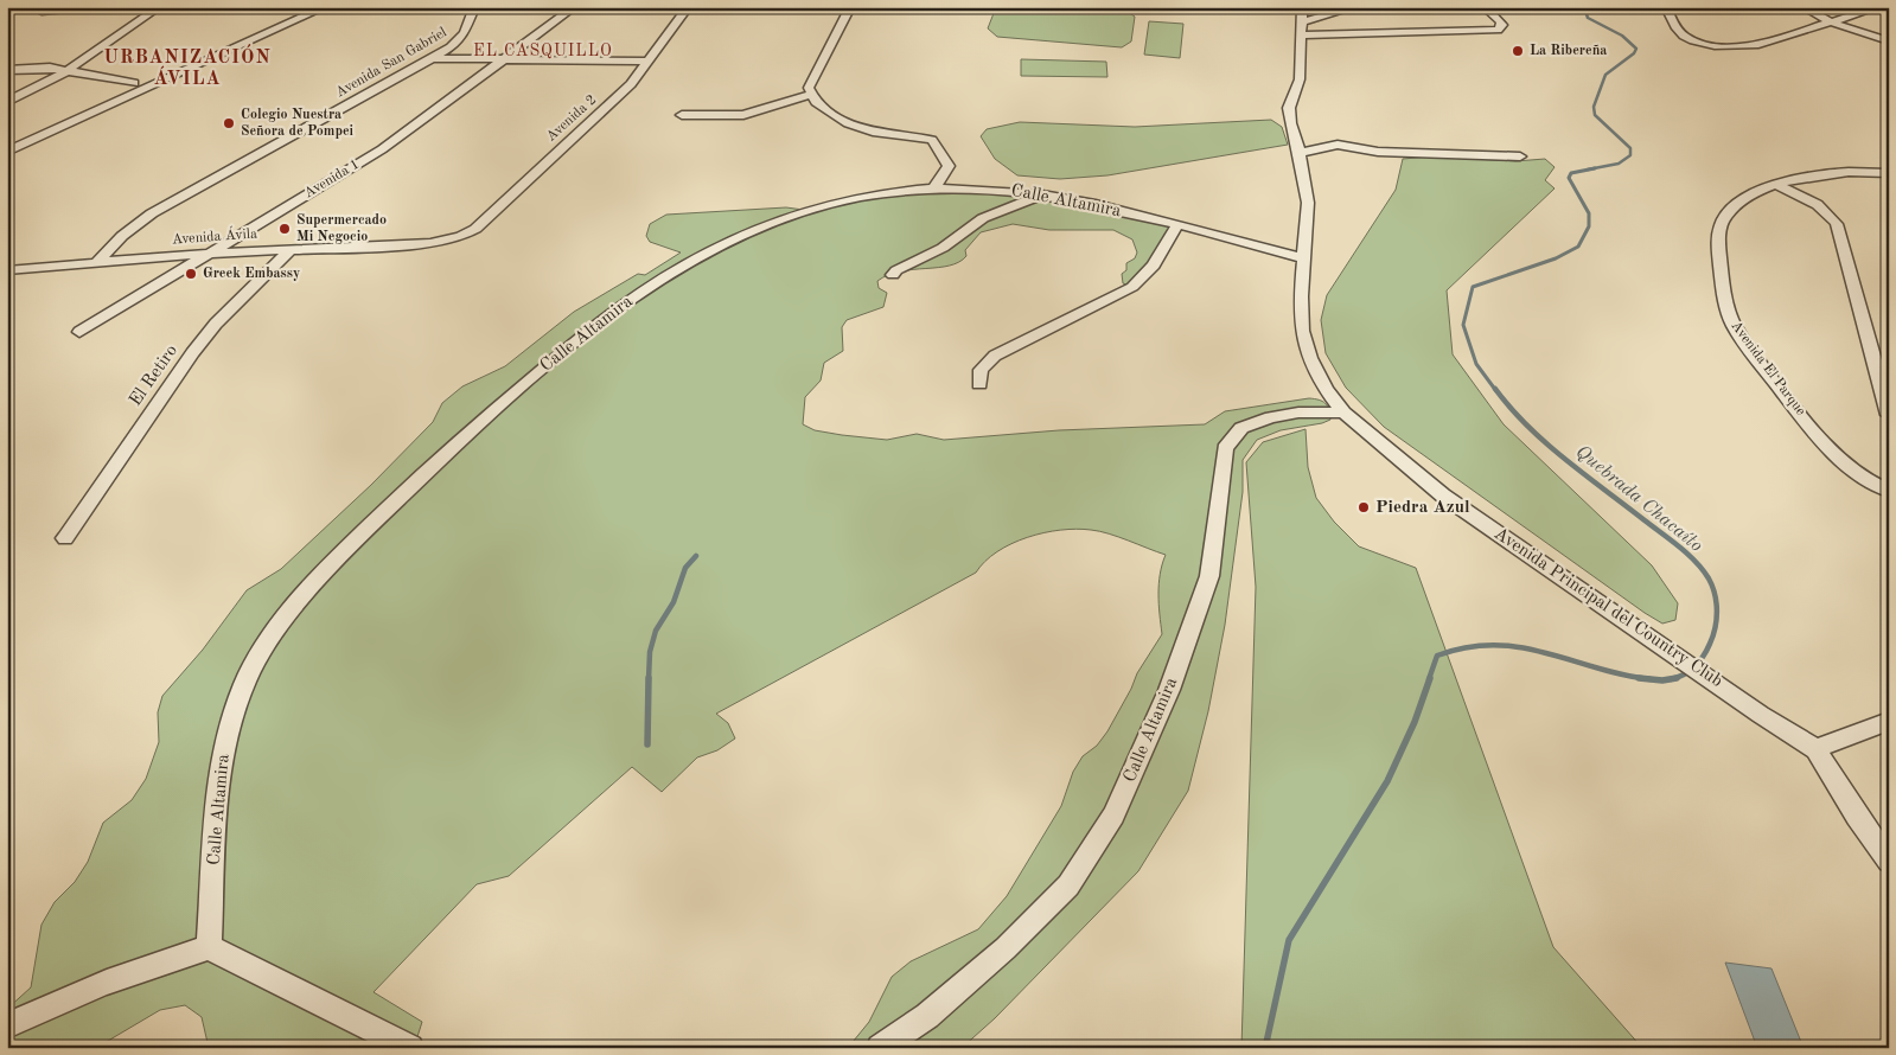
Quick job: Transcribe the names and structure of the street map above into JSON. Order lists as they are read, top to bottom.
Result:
{
  "streets": {
    "street": [
      "Avenida San Gabriel",
      "Avenida 2",
      "Avenida 1",
      "Calle Altamira",
      "Avenida Ávila",
      "Avenida El Parque",
      "El Retiro",
      "Avenida Principal del Country Club"
    ]
  },
  "crossings": [
    ["Avenida San Gabriel", "Avenida Ávila"],
    ["Avenida 2", "Avenida Ávila"],
    ["Avenida 1", "Avenida Ávila"],
    ["Calle Altamira", "Avenida Principal del Country Club"],
    ["Avenida Ávila", "El Retiro"]
  ],
  "districts": ["EL CASQUILLO", "URBANIZACIÓN ÁVILA"],
  "water": ["Quebrada Chacaíto"],
  "places": [
    "La Ribereña",
    "Colegio Nuestra Señora de Pompei",
    "Supermercado Mi Negocio",
    "Greek Embassy",
    "Piedra Azul"
  ]
}
